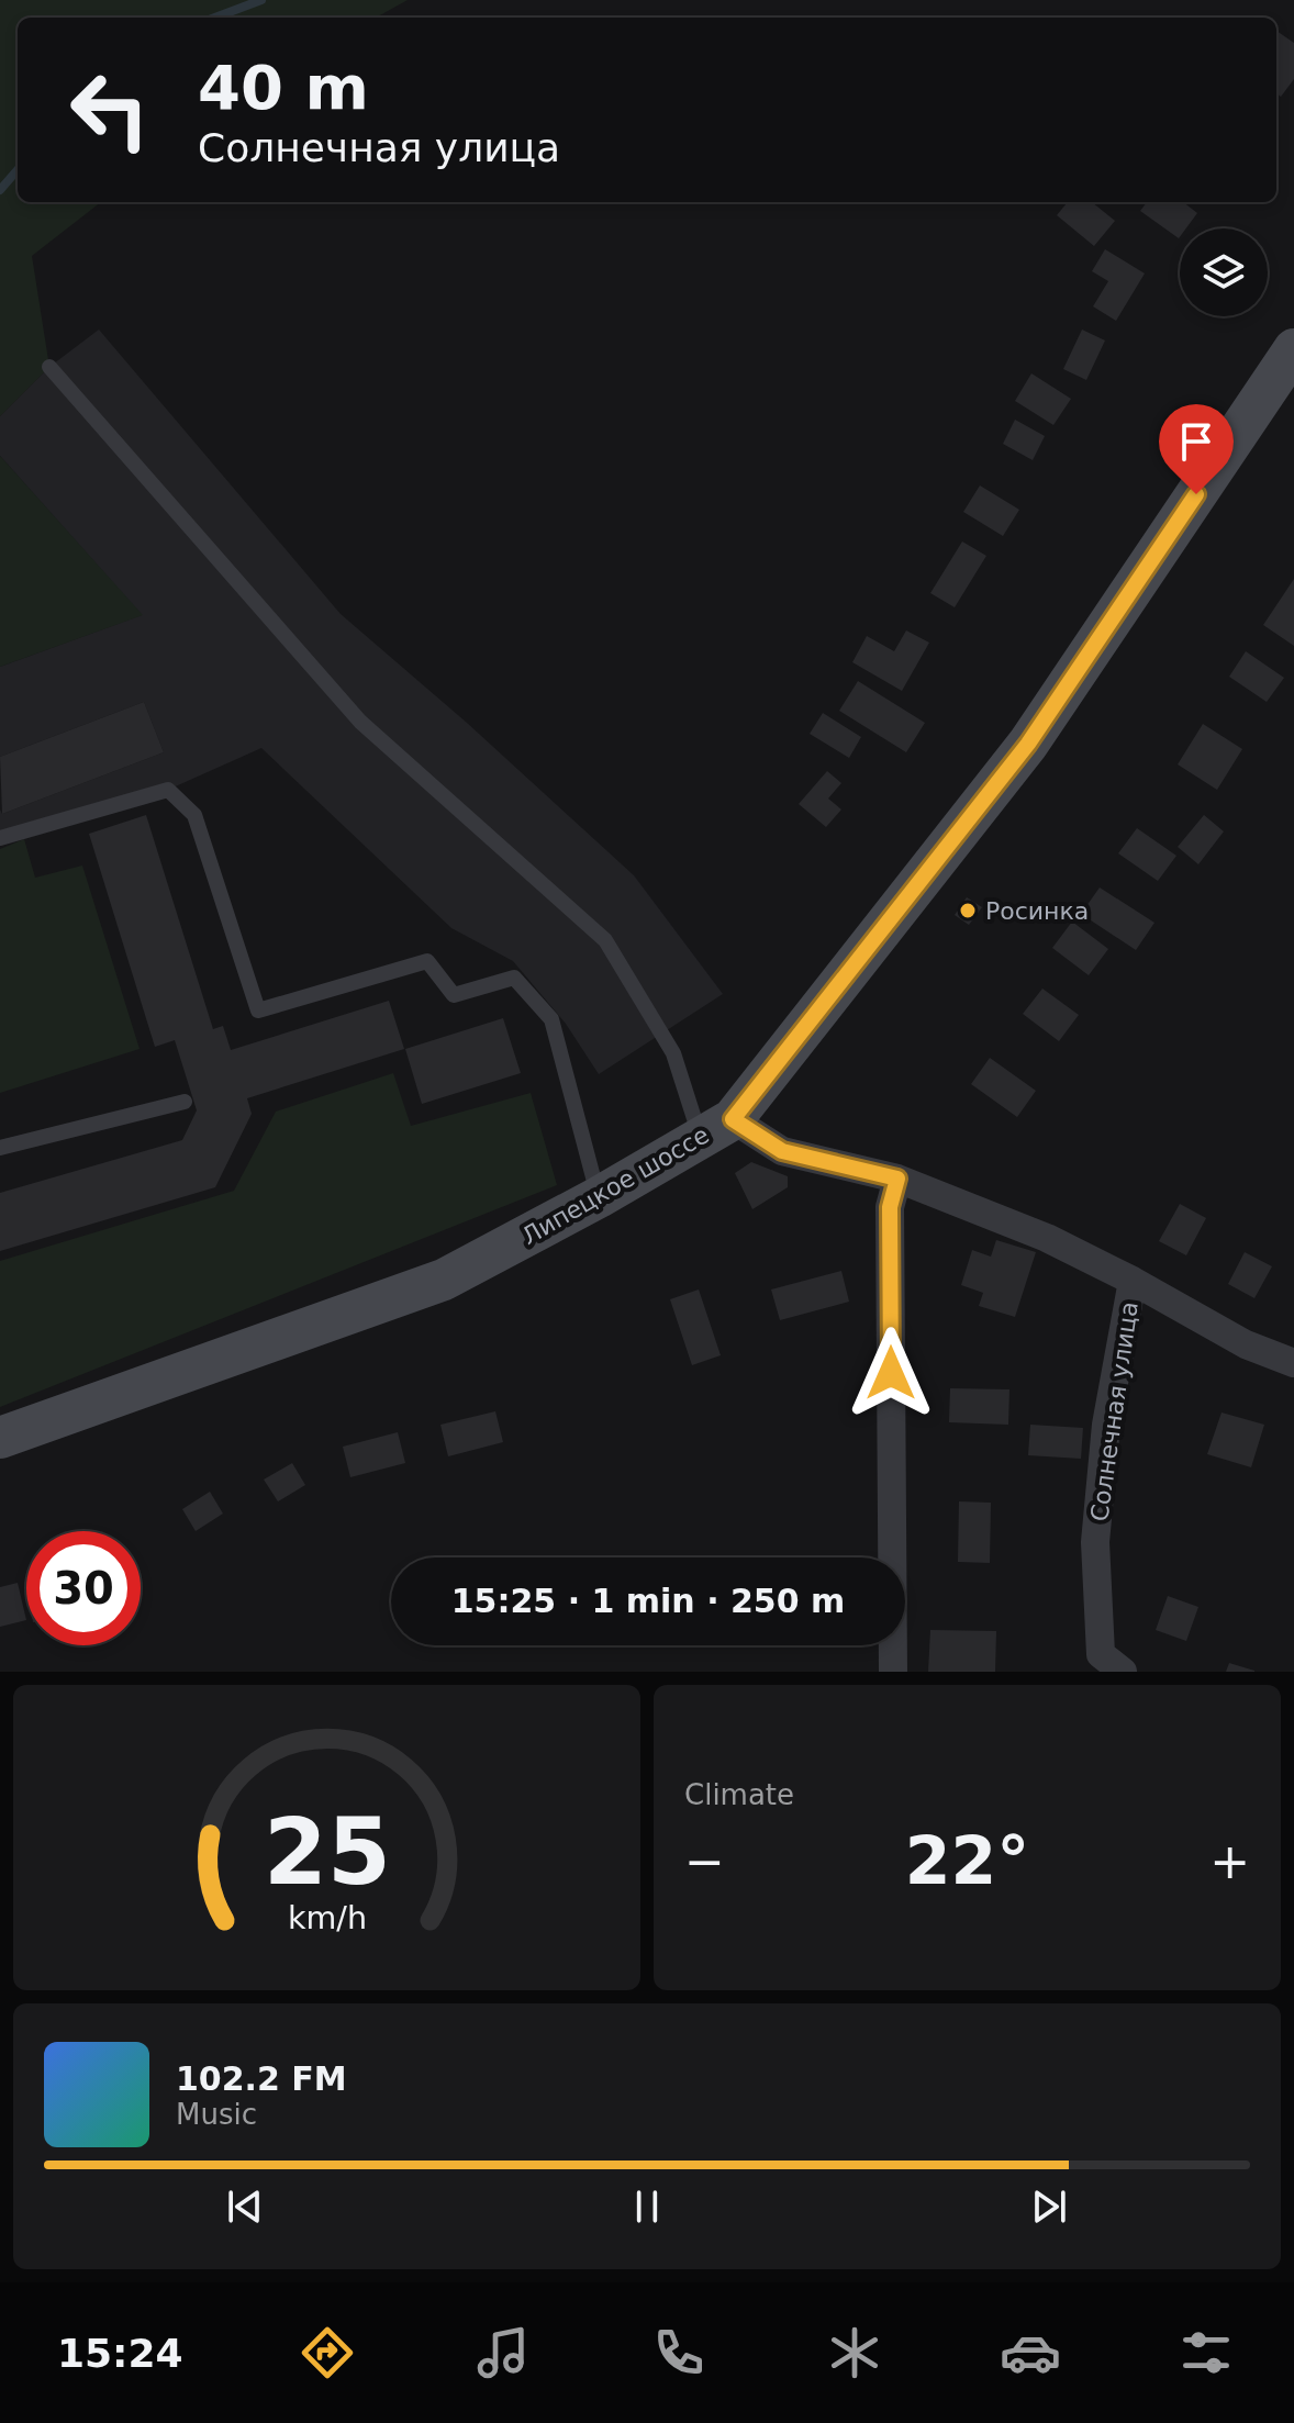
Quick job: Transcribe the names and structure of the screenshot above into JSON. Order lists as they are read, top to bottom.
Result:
{
  "streets": {
    "main road": ["Липецкое шоссе"],
    "street": ["Солнечная улица"]
  },
  "crossings": [
    ["Липецкое шоссе", "Солнечная улица"]
  ],
  "places": ["Росинка"],
  "page": {
    "turn": ["40 m", "Солнечная улица"],
    "limit": "30",
    "trip": "15:25 · 1 min · 250 m",
    "tile": "Climate",
    "heat": ["−", "22°", "+"],
    "song": ["102.2 FM", "Music"],
    "tabs": "15:24",
    "gauge": ["25", "km/h"]
  }
}
